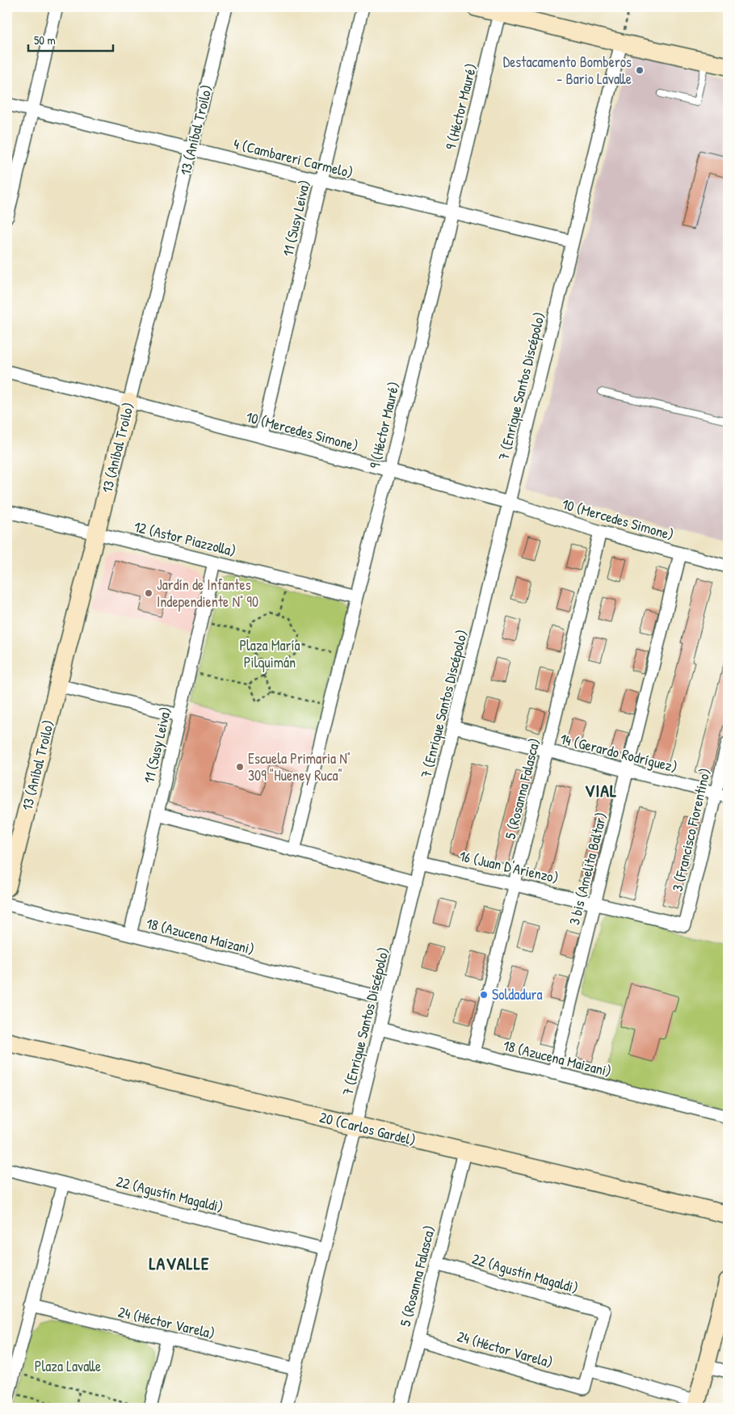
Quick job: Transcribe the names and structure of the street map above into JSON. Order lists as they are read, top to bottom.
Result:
{
  "streets": {
    "street": [
      "9 (Héctor Mauré)",
      "13 (Aníbal Troilo)",
      "4 (Cambareri Carmelo)",
      "11 (Susy Leiva)",
      "7 (Enrique Santos Discépolo)",
      "10 (Mercedes Simone)",
      "12 (Astor Piazzolla)",
      "14 (Gerardo Rodríguez)",
      "5 (Rosanna Falasca)",
      "3 (Francisco Fiorentino)",
      "16 (Juan D'Arienzo)",
      "3 bis (Amelita Baltar)",
      "18 (Azucena Maizani)",
      "20 (Carlos Gardel)",
      "22 (Agustín Magaldi)",
      "24 (Héctor Varela)"
    ]
  },
  "crossings": [
    ["9 (Héctor Mauré)", "4 (Cambareri Carmelo)"],
    ["9 (Héctor Mauré)", "10 (Mercedes Simone)"],
    ["9 (Héctor Mauré)", "12 (Astor Piazzolla)"],
    ["13 (Aníbal Troilo)", "4 (Cambareri Carmelo)"],
    ["13 (Aníbal Troilo)", "10 (Mercedes Simone)"],
    ["13 (Aníbal Troilo)", "12 (Astor Piazzolla)"],
    ["4 (Cambareri Carmelo)", "11 (Susy Leiva)"],
    ["4 (Cambareri Carmelo)", "7 (Enrique Santos Discépolo)"],
    ["11 (Susy Leiva)", "10 (Mercedes Simone)"],
    ["11 (Susy Leiva)", "12 (Astor Piazzolla)"],
    ["11 (Susy Leiva)", "18 (Azucena Maizani)"],
    ["7 (Enrique Santos Discépolo)", "10 (Mercedes Simone)"],
    ["7 (Enrique Santos Discépolo)", "14 (Gerardo Rodríguez)"],
    ["7 (Enrique Santos Discépolo)", "16 (Juan D'Arienzo)"],
    ["7 (Enrique Santos Discépolo)", "18 (Azucena Maizani)"],
    ["7 (Enrique Santos Discépolo)", "20 (Carlos Gardel)"],
    ["7 (Enrique Santos Discépolo)", "22 (Agustín Magaldi)"],
    ["7 (Enrique Santos Discépolo)", "24 (Héctor Varela)"],
    ["10 (Mercedes Simone)", "5 (Rosanna Falasca)"],
    ["10 (Mercedes Simone)", "3 bis (Amelita Baltar)"],
    ["14 (Gerardo Rodríguez)", "5 (Rosanna Falasca)"],
    ["14 (Gerardo Rodríguez)", "3 (Francisco Fiorentino)"],
    ["14 (Gerardo Rodríguez)", "3 bis (Amelita Baltar)"],
    ["5 (Rosanna Falasca)", "16 (Juan D'Arienzo)"],
    ["5 (Rosanna Falasca)", "18 (Azucena Maizani)"],
    ["5 (Rosanna Falasca)", "20 (Carlos Gardel)"],
    ["5 (Rosanna Falasca)", "22 (Agustín Magaldi)"],
    ["5 (Rosanna Falasca)", "24 (Héctor Varela)"],
    ["3 (Francisco Fiorentino)", "16 (Juan D'Arienzo)"],
    ["16 (Juan D'Arienzo)", "3 bis (Amelita Baltar)"],
    ["3 bis (Amelita Baltar)", "18 (Azucena Maizani)"],
    ["22 (Agustín Magaldi)", "24 (Héctor Varela)"]
  ],
  "districts": ["VIAL", "LAVALLE"],
  "parks": ["Plaza María Pilquimán", "Plaza Lavalle"],
  "places": [
    "Destacamento Bomberos - Bario Lavalle",
    "Jardín de Infantes Independiente N° 90",
    "Escuela Primaria N° 309 \"Hueney Ruca\"",
    "Soldadura"
  ],
  "scale_bar": "50 m"
}
